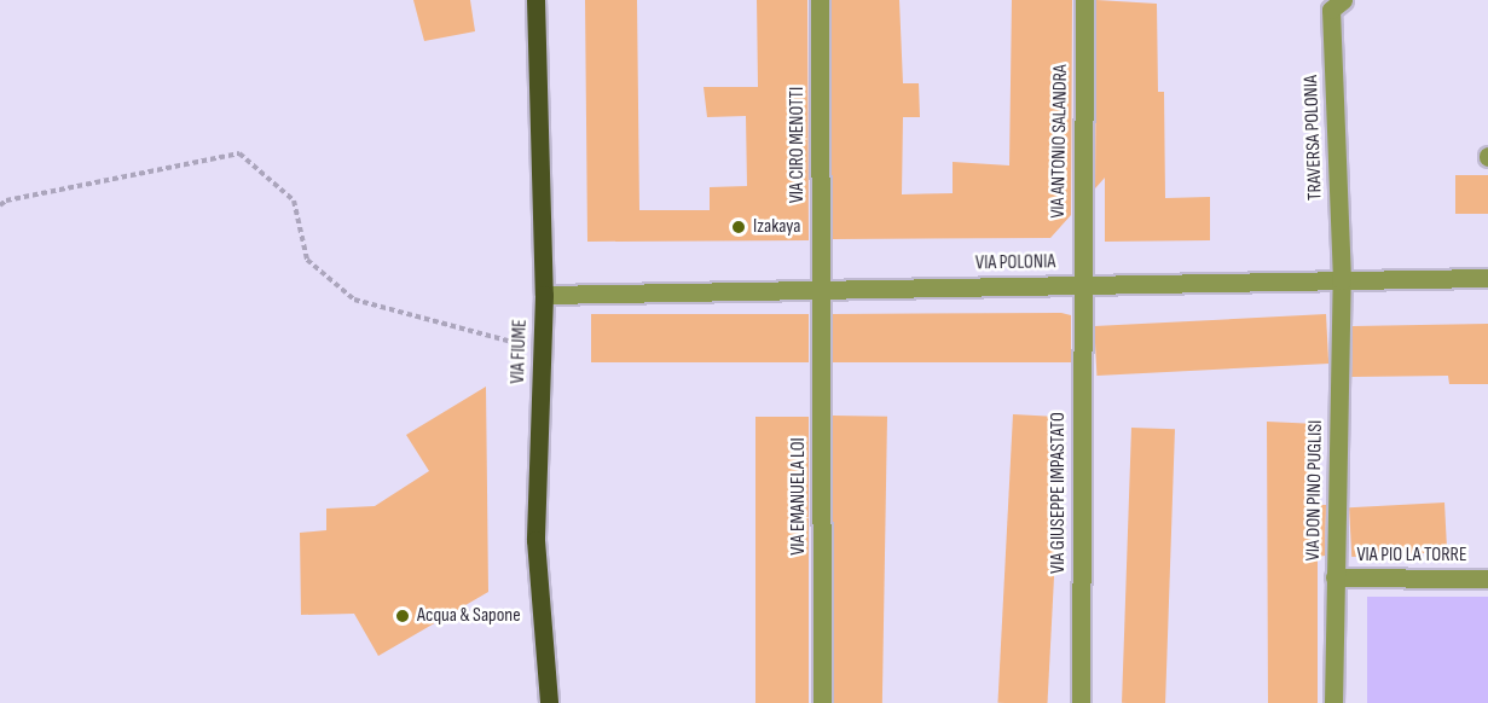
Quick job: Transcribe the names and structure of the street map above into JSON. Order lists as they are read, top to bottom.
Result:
{
  "streets": {
    "main road": ["VIA FIUME"],
    "street": [
      "TRAVERSA POLONIA",
      "VIA ANTONIO SALANDRA",
      "VIA CIRO MENOTTI",
      "VIA POLONIA",
      "VIA DON PINO PUGLISI",
      "VIA GIUSEPPE IMPASTATO",
      "VIA EMANUELA LOI",
      "VIA PIO LA TORRE"
    ]
  },
  "crossings": [
    ["TRAVERSA POLONIA", "VIA POLONIA"],
    ["TRAVERSA POLONIA", "VIA DON PINO PUGLISI"],
    ["VIA ANTONIO SALANDRA", "VIA POLONIA"],
    ["VIA ANTONIO SALANDRA", "VIA GIUSEPPE IMPASTATO"],
    ["VIA CIRO MENOTTI", "VIA POLONIA"],
    ["VIA CIRO MENOTTI", "VIA EMANUELA LOI"],
    ["VIA POLONIA", "VIA FIUME"],
    ["VIA POLONIA", "VIA DON PINO PUGLISI"],
    ["VIA POLONIA", "VIA GIUSEPPE IMPASTATO"],
    ["VIA POLONIA", "VIA EMANUELA LOI"],
    ["VIA DON PINO PUGLISI", "VIA PIO LA TORRE"]
  ],
  "places": ["Izakaya", "Acqua & Sapone"]
}
